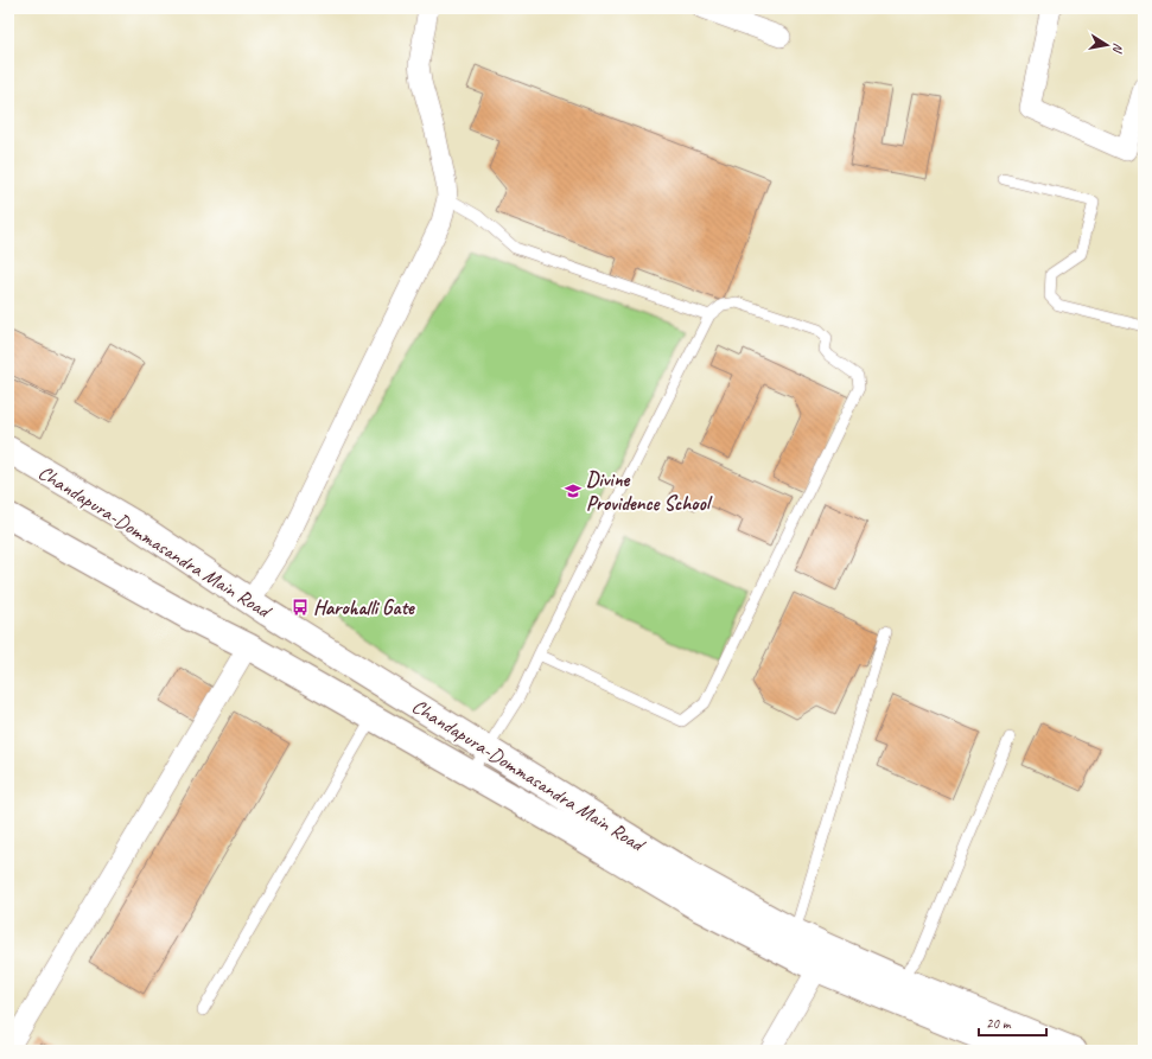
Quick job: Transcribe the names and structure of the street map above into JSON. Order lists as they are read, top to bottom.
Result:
{
  "streets": {
    "main road": ["Chandapura-Dommasandra Main Road"]
  },
  "places": {
    "school or university": ["Divine Providence School"],
    "bus stop": ["Harohalli Gate"]
  },
  "scale_bar": "20 m",
  "north": "right"
}
